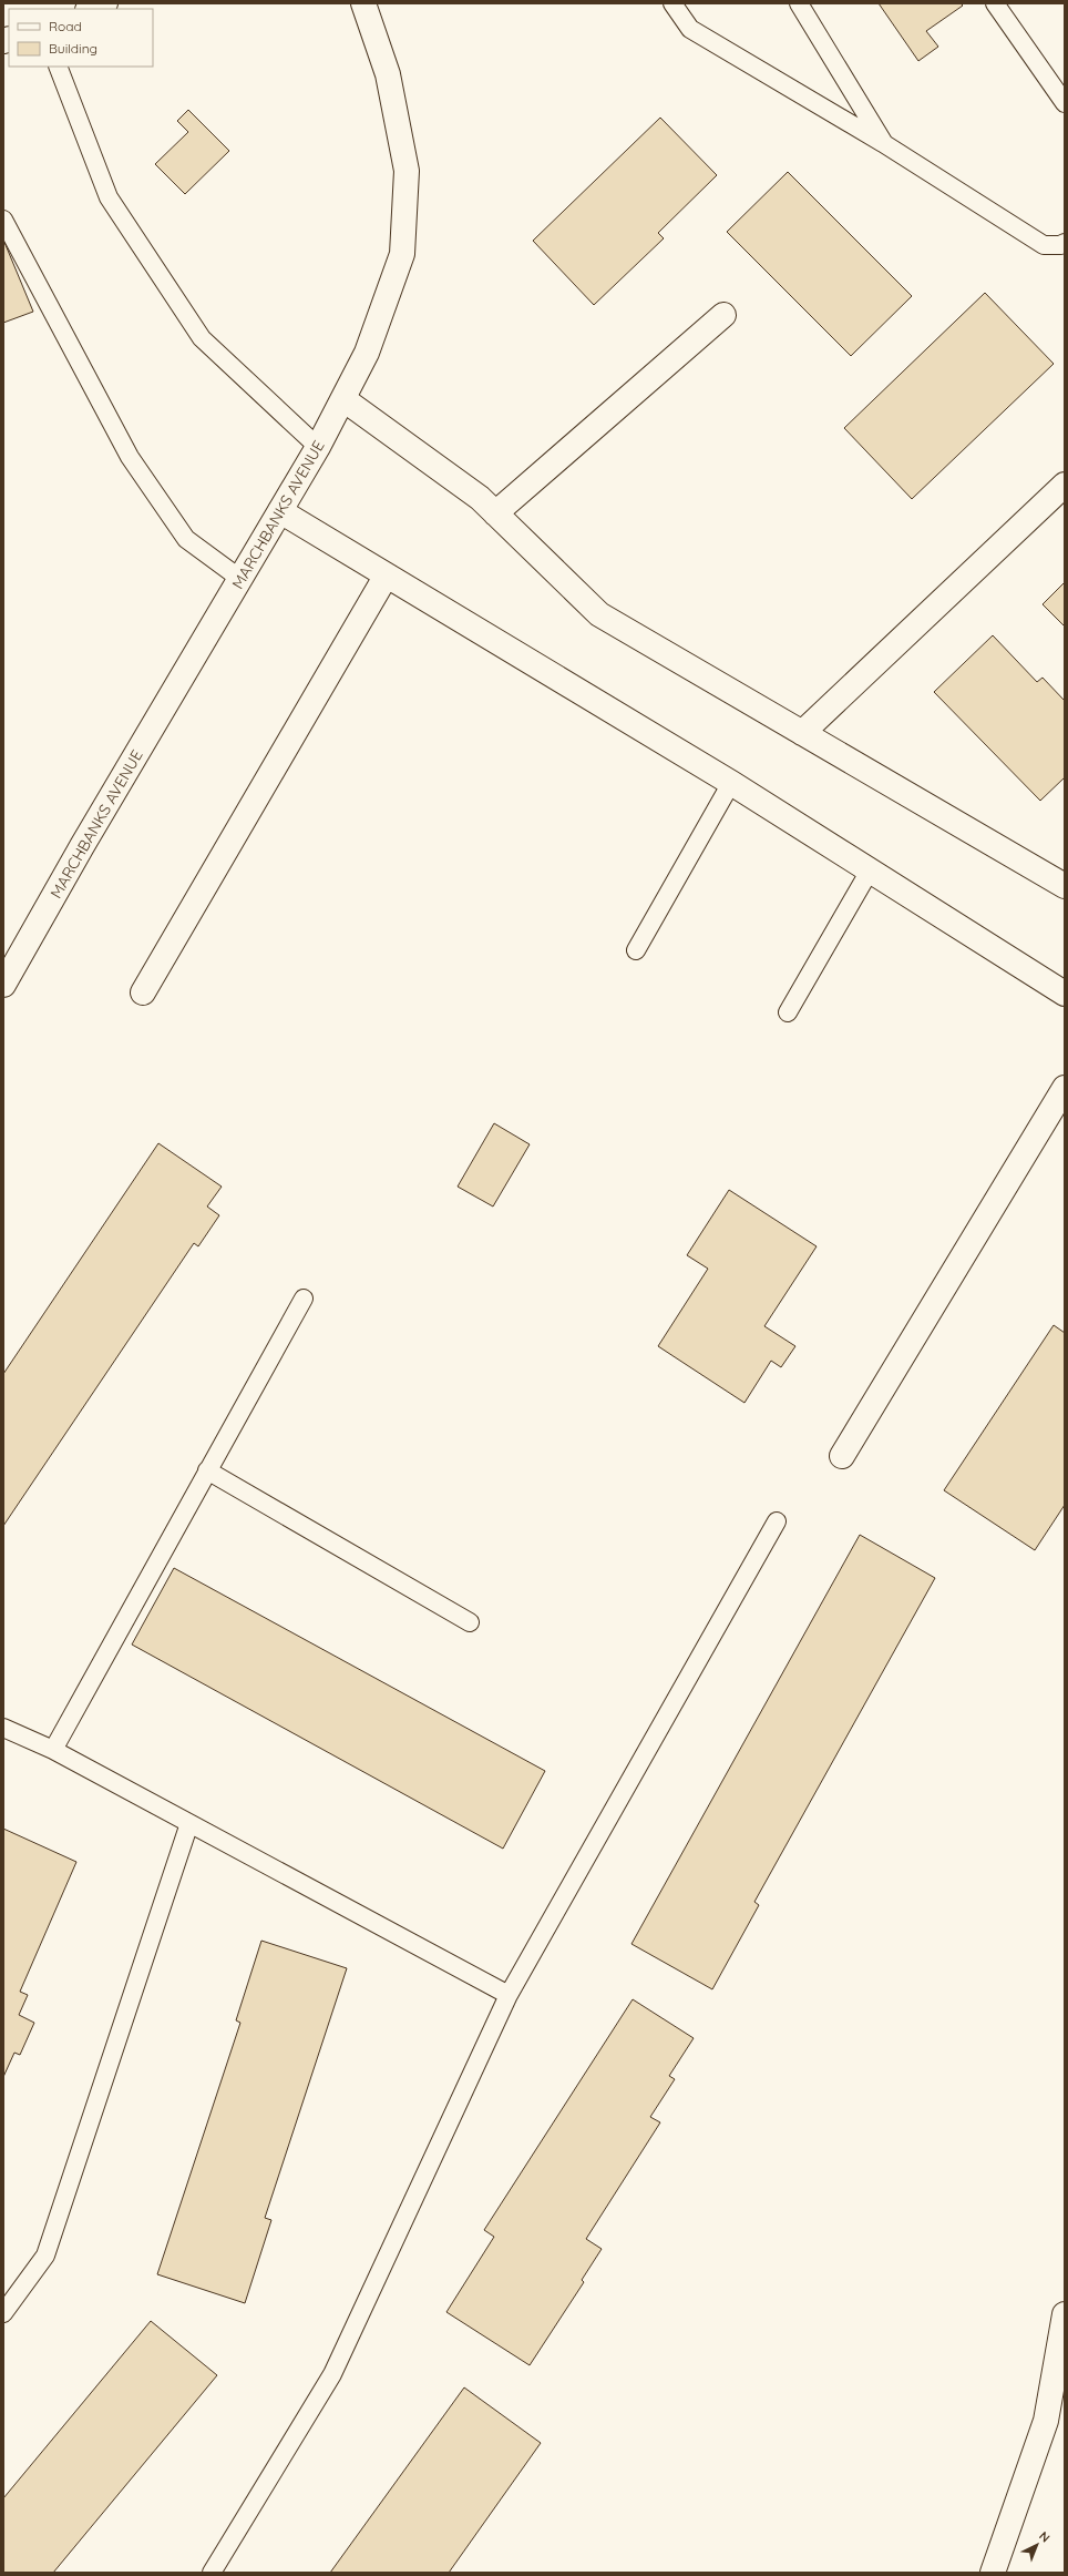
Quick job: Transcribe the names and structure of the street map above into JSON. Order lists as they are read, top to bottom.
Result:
{
  "streets": {
    "street": ["MARCHBANKS AVENUE"]
  },
  "legend": ["Road", "Building"],
  "north": "top right"
}
